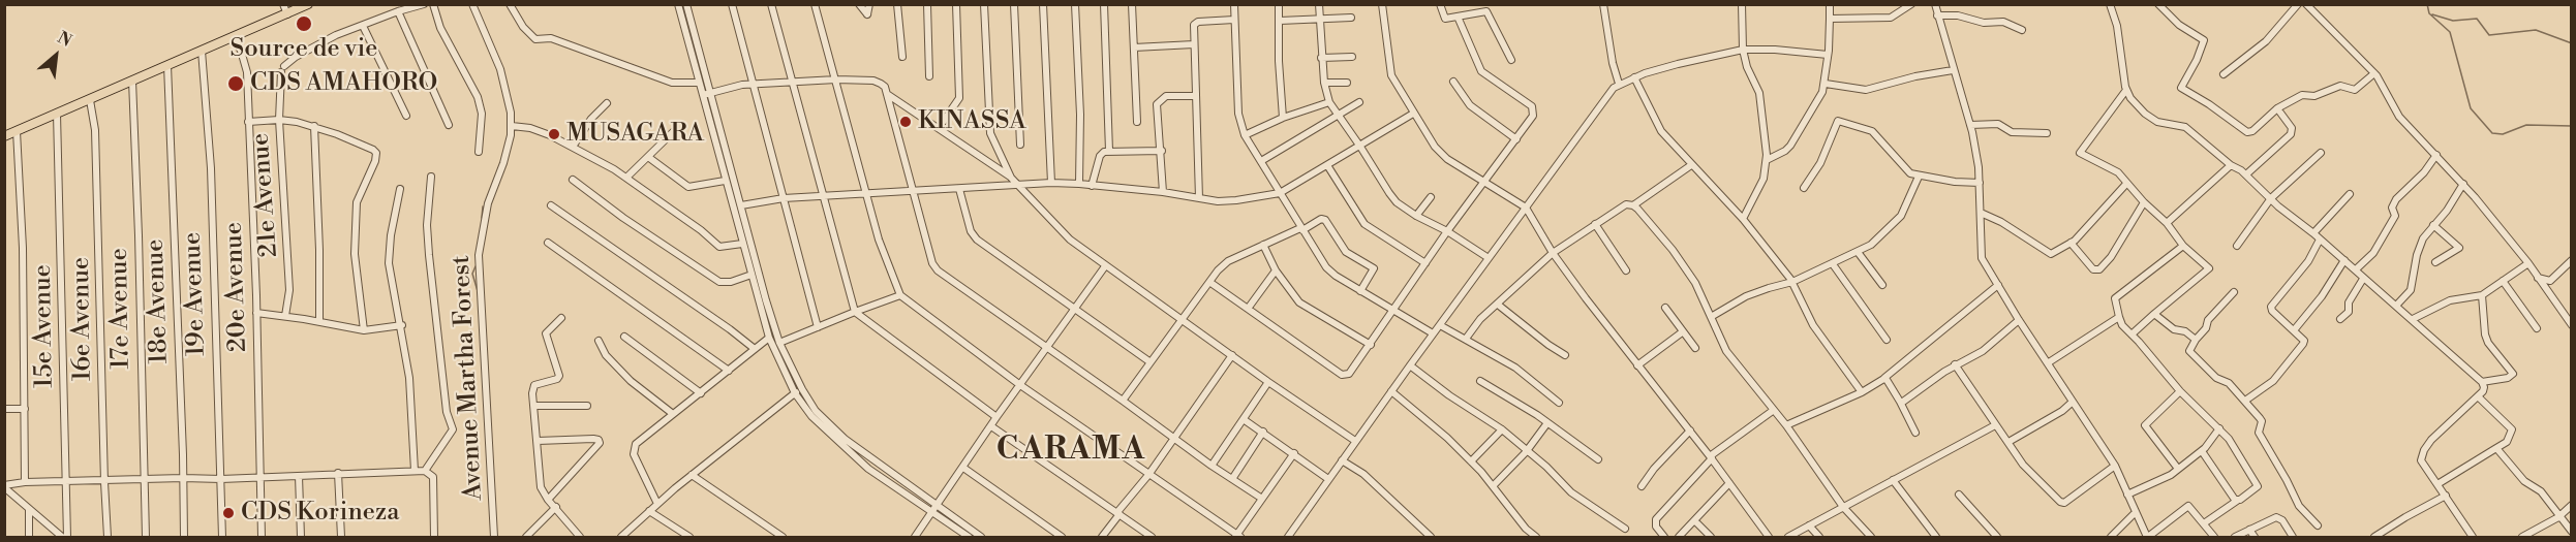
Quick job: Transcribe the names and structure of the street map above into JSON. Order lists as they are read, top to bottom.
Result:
{
  "streets": {
    "street": [
      "21e Avenue",
      "20e Avenue",
      "19e Avenue",
      "18e Avenue",
      "17e Avenue",
      "16e Avenue",
      "15e Avenue",
      "Avenue Martha Forest"
    ]
  },
  "districts": ["CARAMA"],
  "places": [
    "Source de vie",
    "CDS AMAHORO",
    "KINASSA",
    "MUSAGARA",
    "CDS Korineza"
  ],
  "north": "top right"
}
